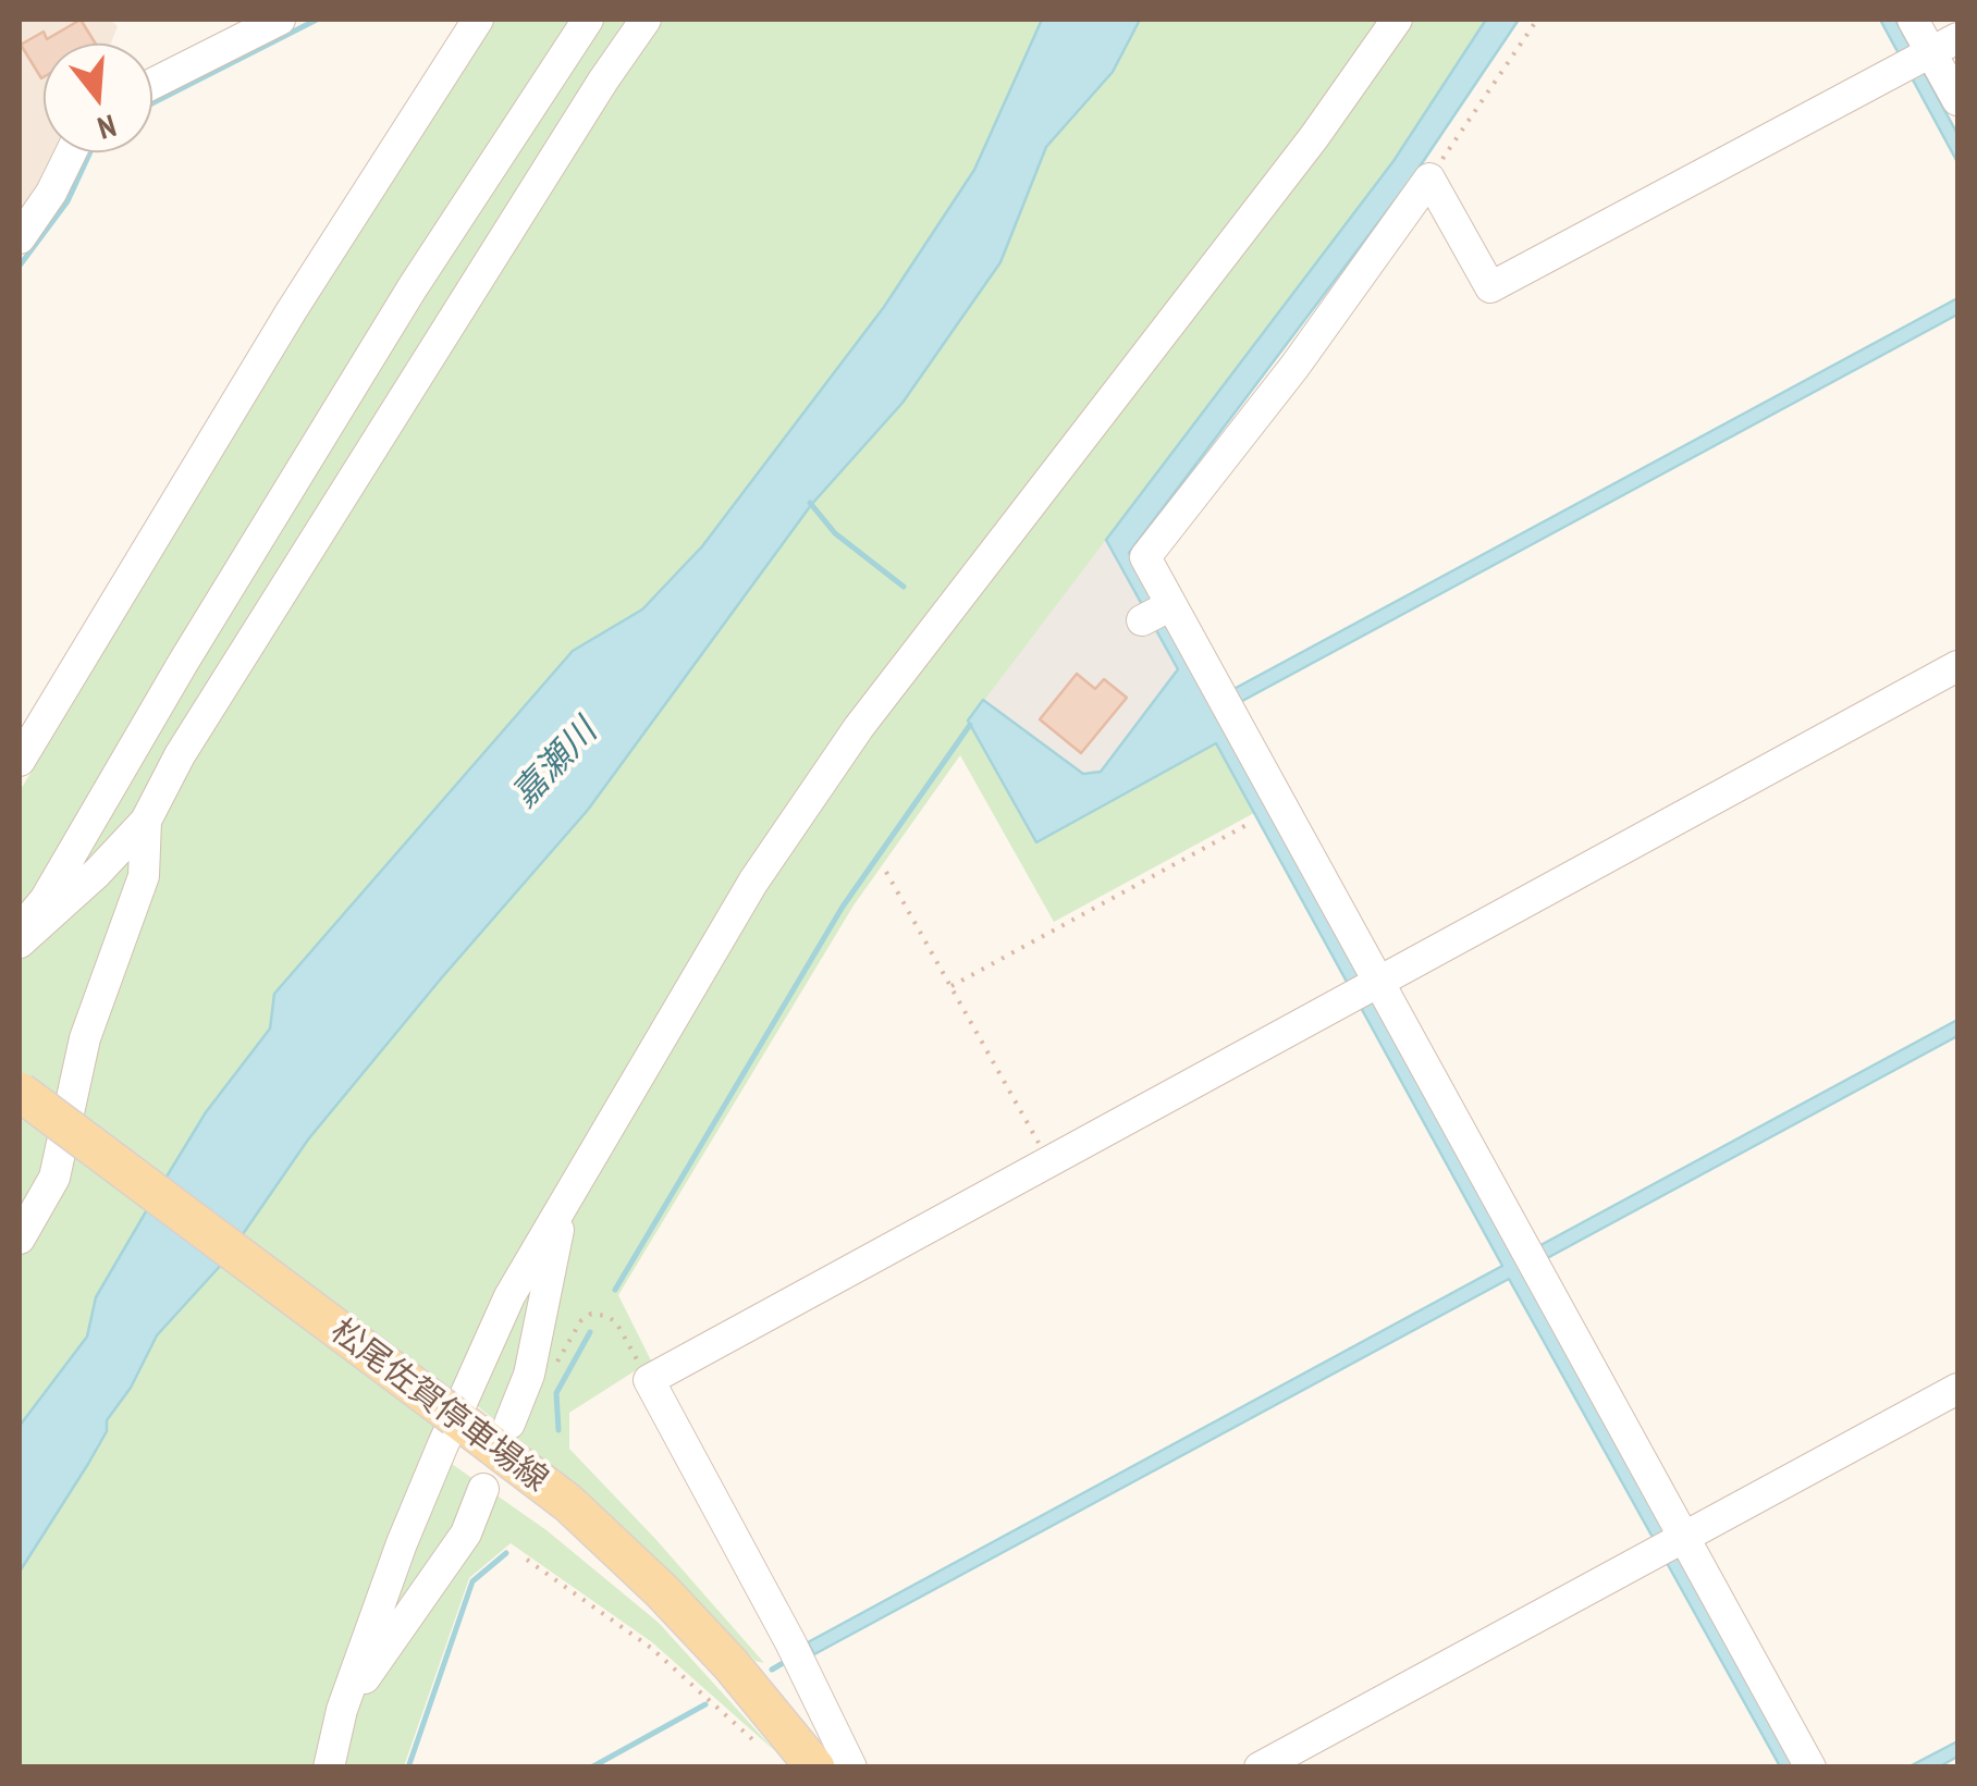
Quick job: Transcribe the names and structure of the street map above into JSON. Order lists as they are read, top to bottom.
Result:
{
  "streets": {
    "main road": ["松尾佐賀停車場線"]
  },
  "water": ["嘉瀬川"],
  "north": "bottom"
}
